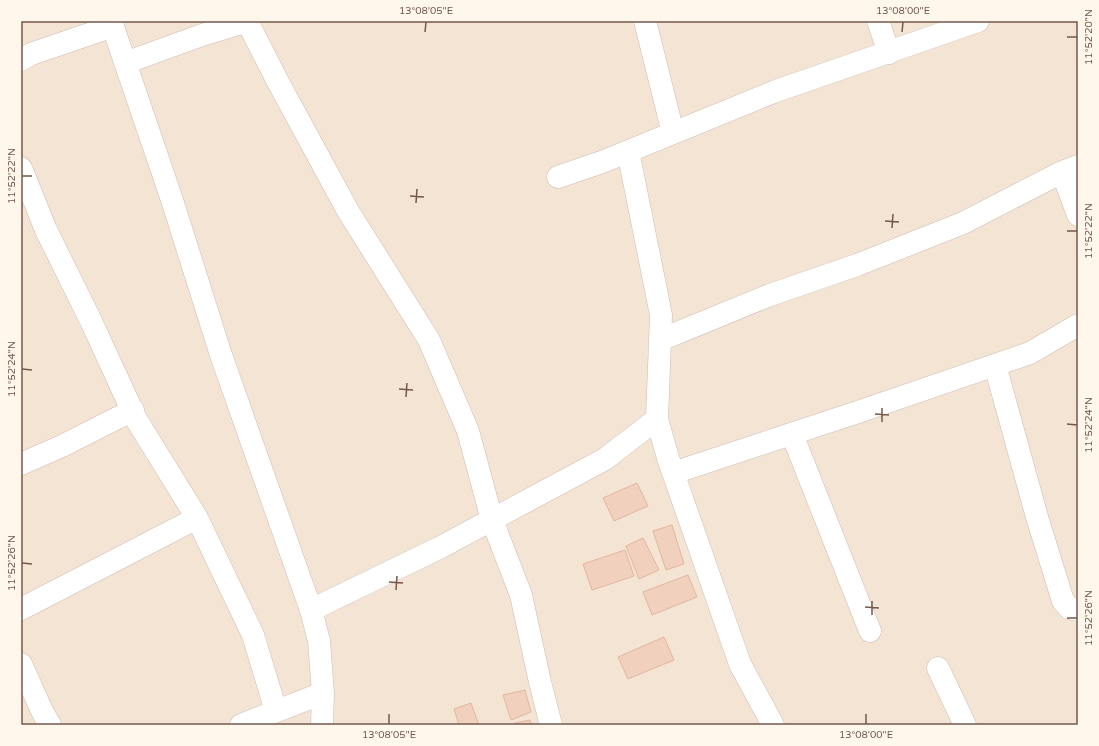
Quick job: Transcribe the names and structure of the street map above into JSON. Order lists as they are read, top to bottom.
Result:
{
  "coordinates": [
    "13°08'05\"E",
    "13°08'00\"E",
    "11°52'20\"N",
    "11°52'22\"N",
    "11°52'24\"N",
    "11°52'26\"N"
  ]
}
